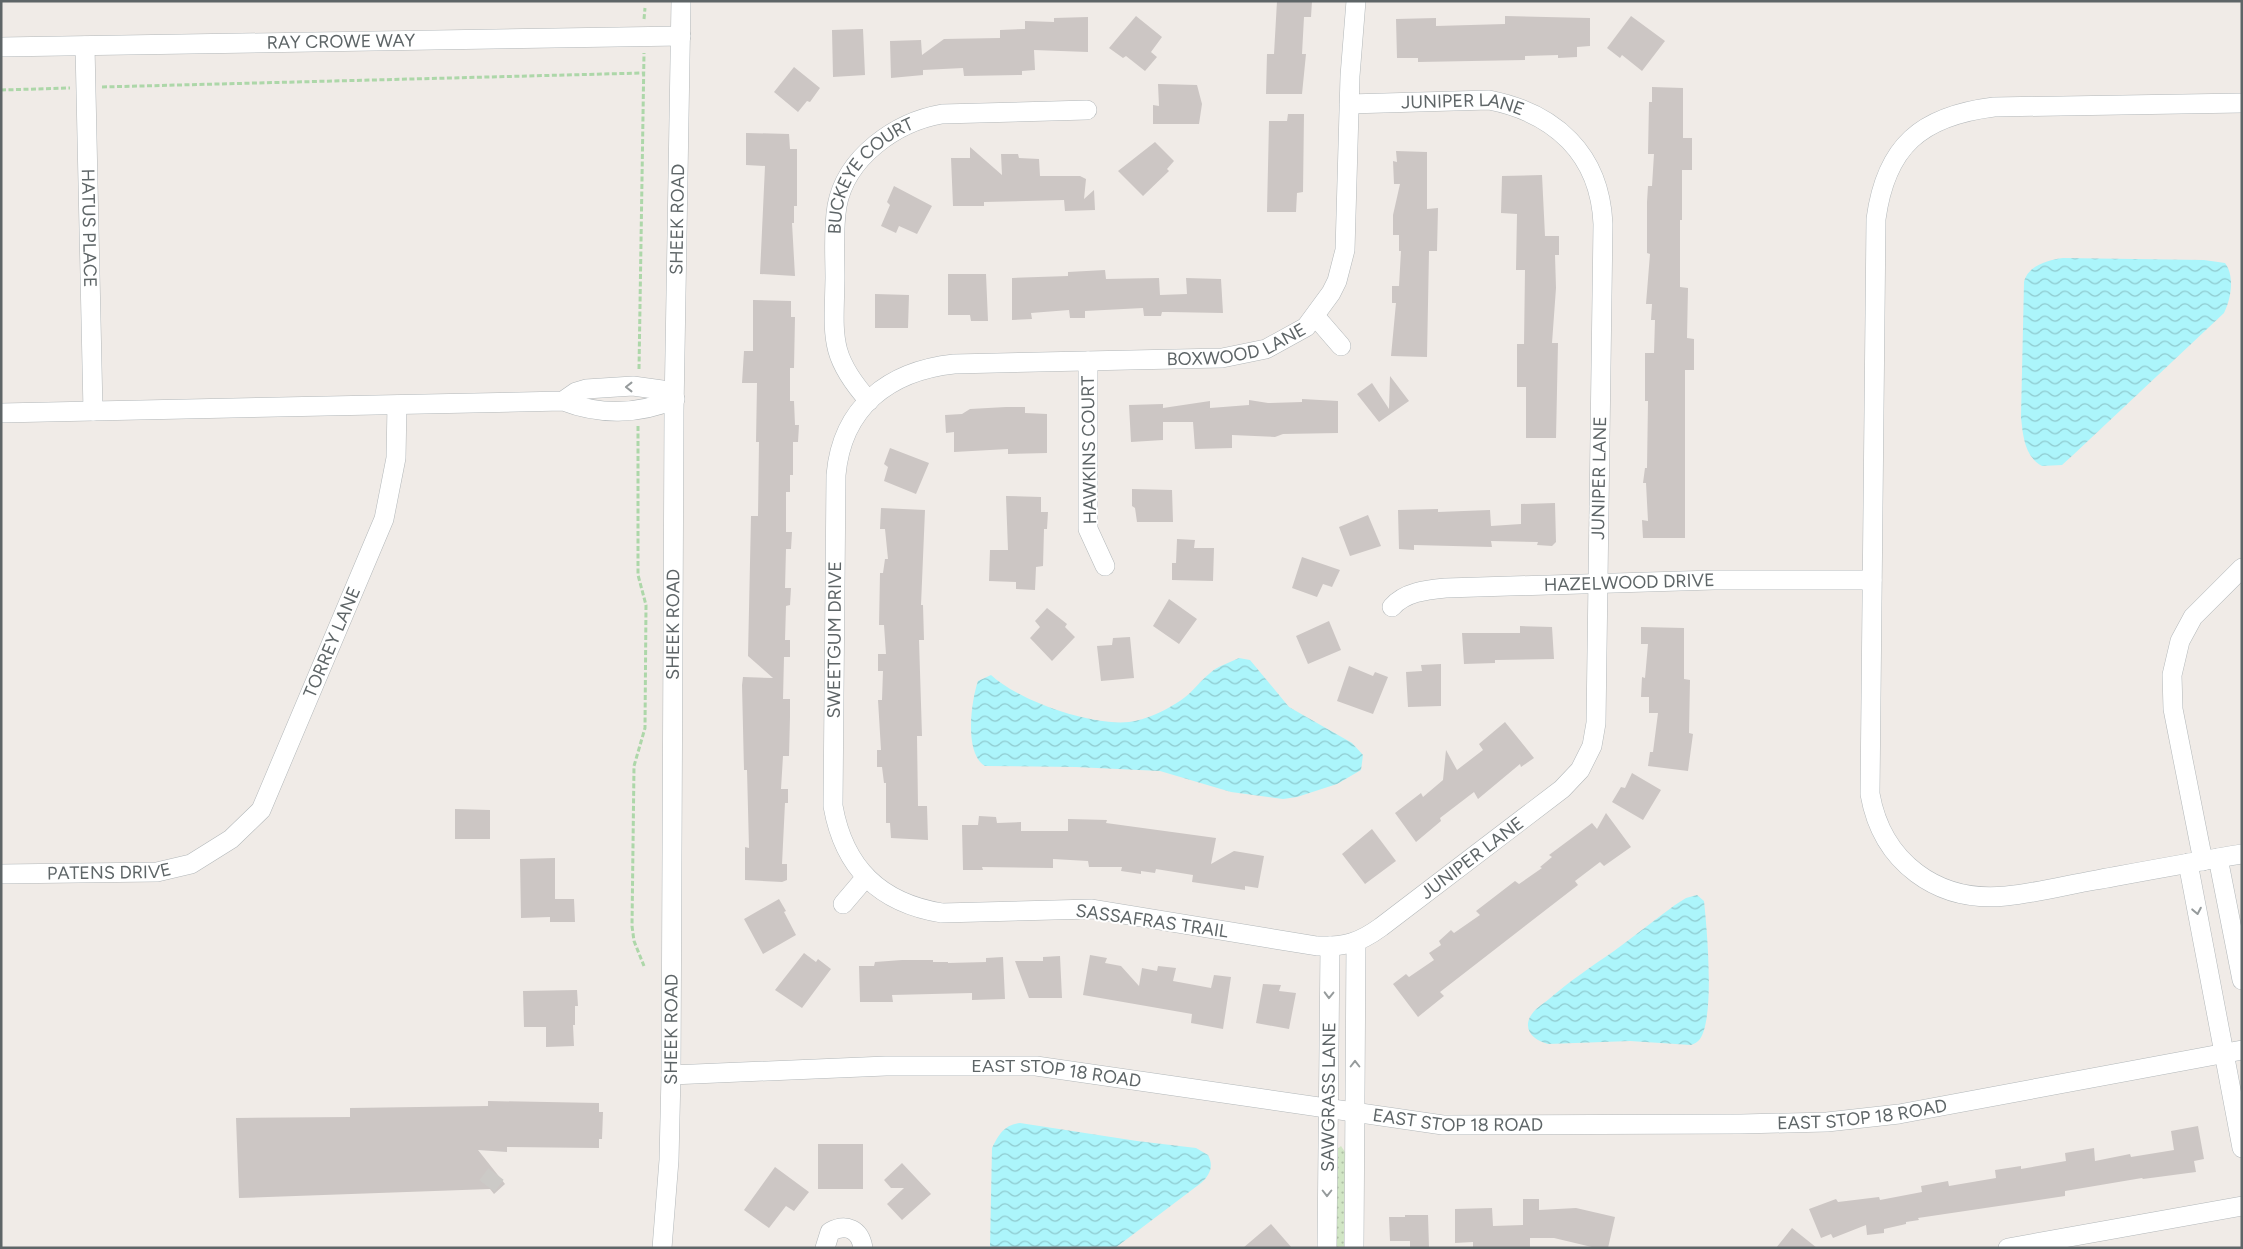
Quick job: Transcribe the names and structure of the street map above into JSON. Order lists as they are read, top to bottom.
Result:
{
  "streets": {
    "street": [
      "RAY CROWE WAY",
      "JUNIPER LANE",
      "BUCKEYE COURT",
      "SHEEK ROAD",
      "HATUS PLACE",
      "BOXWOOD LANE",
      "HAWKINS COURT",
      "HAZELWOOD DRIVE",
      "SWEETGUM DRIVE",
      "TORREY LANE",
      "PATENS DRIVE",
      "SASSAFRAS TRAIL",
      "EAST STOP 18 ROAD",
      "SAWGRASS LANE"
    ]
  },
  "crossings": [
    ["RAY CROWE WAY", "SHEEK ROAD"],
    ["RAY CROWE WAY", "HATUS PLACE"],
    ["JUNIPER LANE", "BOXWOOD LANE"],
    ["JUNIPER LANE", "HAZELWOOD DRIVE"],
    ["JUNIPER LANE", "SASSAFRAS TRAIL"],
    ["JUNIPER LANE", "SAWGRASS LANE"],
    ["BUCKEYE COURT", "BOXWOOD LANE"],
    ["BUCKEYE COURT", "SWEETGUM DRIVE"],
    ["SHEEK ROAD", "EAST STOP 18 ROAD"],
    ["BOXWOOD LANE", "HAWKINS COURT"],
    ["BOXWOOD LANE", "SWEETGUM DRIVE"],
    ["SWEETGUM DRIVE", "SASSAFRAS TRAIL"],
    ["TORREY LANE", "PATENS DRIVE"],
    ["SASSAFRAS TRAIL", "SAWGRASS LANE"],
    ["EAST STOP 18 ROAD", "SAWGRASS LANE"]
  ]
}
